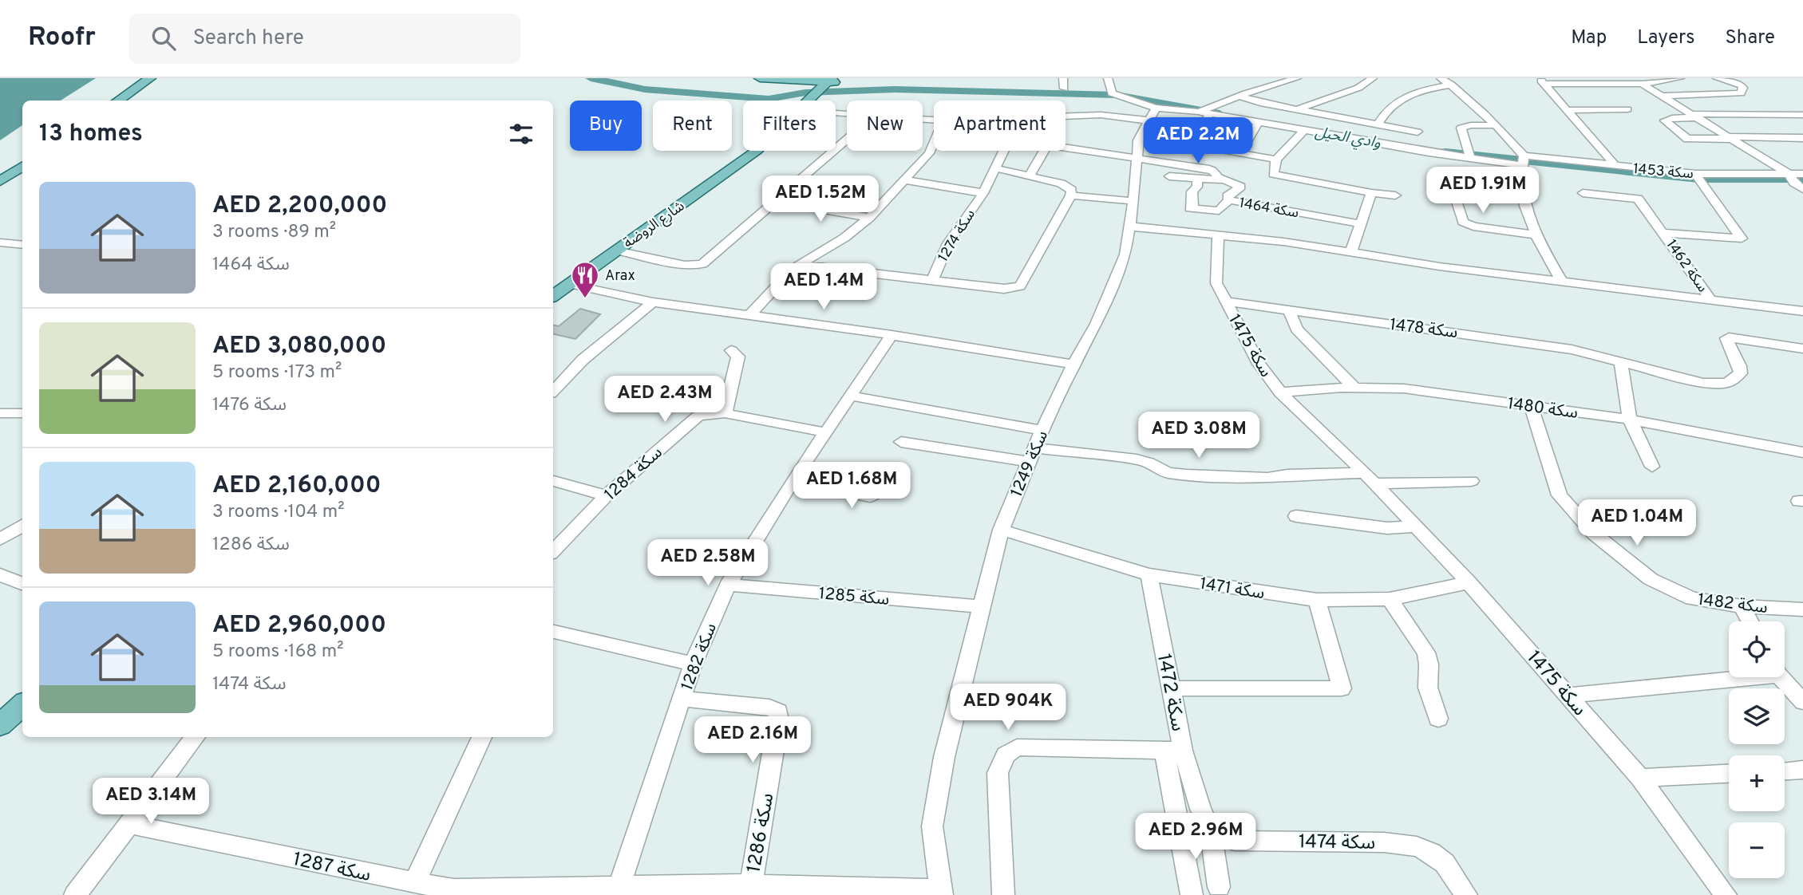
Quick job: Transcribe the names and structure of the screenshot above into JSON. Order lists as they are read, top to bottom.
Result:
{
  "streets": {
    "main road": ["شارع الروضة"],
    "street": [
      "سكة 1453",
      "سكة 1464",
      "سكة 1274",
      "سكة 1462",
      "سكة 1478",
      "سكة 1475",
      "سكة 1480",
      "سكة 1249",
      "سكة 1284",
      "سكة 1471",
      "سكة 1285",
      "سكة 1482",
      "سكة 1282",
      "سكة 1472",
      "سكة 1286",
      "سكة 1474",
      "سكة 1287"
    ]
  },
  "crossings": [
    ["سكة 1453", "سكة 1462"],
    ["سكة 1453", "سكة 1249"],
    ["سكة 1464", "سكة 1249"],
    ["سكة 1478", "سكة 1475"],
    ["سكة 1475", "سكة 1480"],
    ["سكة 1475", "سكة 1471"],
    ["سكة 1480", "سكة 1482"],
    ["سكة 1249", "سكة 1471"],
    ["سكة 1249", "سكة 1285"],
    ["سكة 1249", "سكة 1287"],
    ["سكة 1284", "سكة 1282"],
    ["سكة 1471", "سكة 1472"],
    ["سكة 1285", "سكة 1282"],
    ["سكة 1282", "سكة 1286"],
    ["سكة 1282", "سكة 1287"],
    ["سكة 1472", "سكة 1474"],
    ["سكة 1286", "سكة 1287"]
  ],
  "water": ["وادي الحيل"],
  "places": {
    "restaurant": ["Arax"]
  },
  "page": {
    "header": "Roofr",
    "search": "Search here",
    "nav": ["Map", "Layers", "Share"],
    "chip": [
      "Buy",
      "Rent",
      "Filters",
      "New",
      "Apartment"
    ],
    "heading": "13 homes",
    "price": [
      "AED 2.2M",
      "AED 1.91M",
      "AED 1.52M",
      "AED 1.4M",
      "AED 2.43M",
      "AED 3.08M",
      "AED 1.68M",
      "AED 1.04M",
      "AED 2.58M",
      "AED 904K",
      "AED 2.16M",
      "AED 3.14M",
      "AED 2.96M"
    ],
    "list": [
      {
        "name": "AED 2,200,000",
        "note": "3 rooms · 89 m² · سكة 1464"
      },
      {
        "name": "AED 3,080,000",
        "note": "5 rooms · 173 m² · سكة 1476"
      },
      {
        "name": "AED 2,160,000",
        "note": "3 rooms · 104 m² · سكة 1286"
      },
      {
        "name": "AED 2,960,000",
        "note": "5 rooms · 168 m² · سكة 1474"
      }
    ],
    "map_buttons": ["+", "−"]
  }
}
